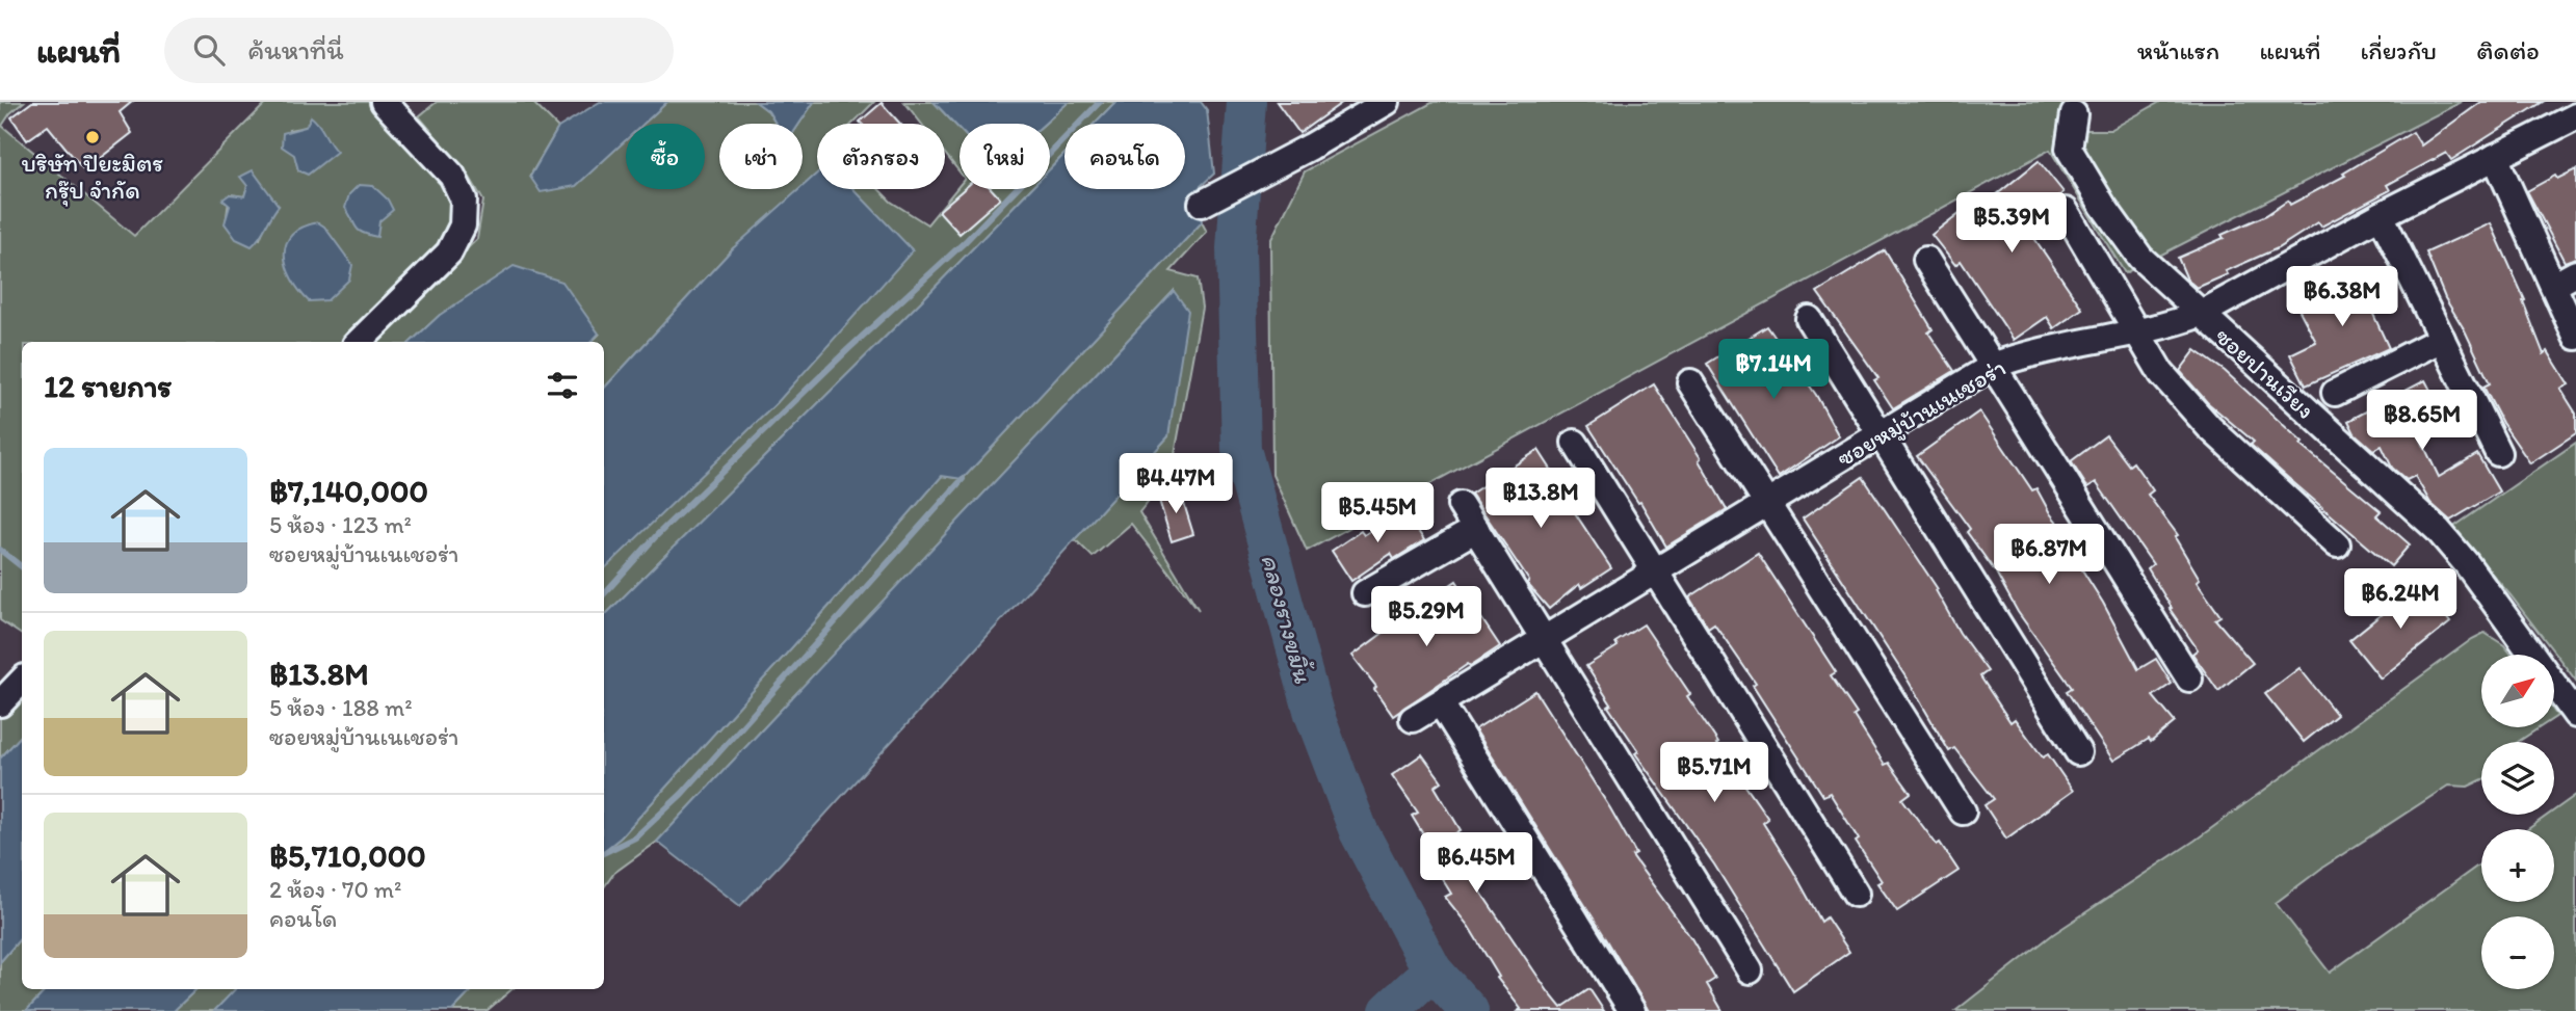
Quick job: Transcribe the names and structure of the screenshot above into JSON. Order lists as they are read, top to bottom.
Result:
{
  "streets": {
    "street": ["ซอยปานเวียง", "ซอยหมู่บ้านเนเชอร่า"]
  },
  "crossings": [
    ["ซอยปานเวียง", "ซอยหมู่บ้านเนเชอร่า"]
  ],
  "water": ["คลองรางขมิ้น"],
  "places": ["บริษัท ปิยะมิตร กรุ๊ป จำกัด"],
  "north": "top right",
  "page": {
    "header": "แผนที่",
    "search": "ค้นหาที่นี่",
    "nav": [
      "หน้าแรก",
      "แผนที่",
      "เกี่ยวกับ",
      "ติดต่อ"
    ],
    "chip": [
      "ซื้อ",
      "เช่า",
      "ตัวกรอง",
      "ใหม่",
      "คอนโด"
    ],
    "price": [
      "฿5.39M",
      "฿6.38M",
      "฿7.14M",
      "฿8.65M",
      "฿4.47M",
      "฿13.8M",
      "฿5.45M",
      "฿6.87M",
      "฿6.24M",
      "฿5.29M",
      "฿5.71M",
      "฿6.45M"
    ],
    "heading": "12 รายการ",
    "list": [
      {
        "name": "฿7,140,000",
        "note": "5 ห้อง · 123 m² · ซอยหมู่บ้านเนเชอร่า"
      },
      {
        "name": "฿13.8M",
        "note": "5 ห้อง · 188 m² · ซอยหมู่บ้านเนเชอร่า"
      },
      {
        "name": "฿5,710,000",
        "note": "2 ห้อง · 70 m² · คอนโด"
      }
    ],
    "map_buttons": ["+", "−"]
  }
}
